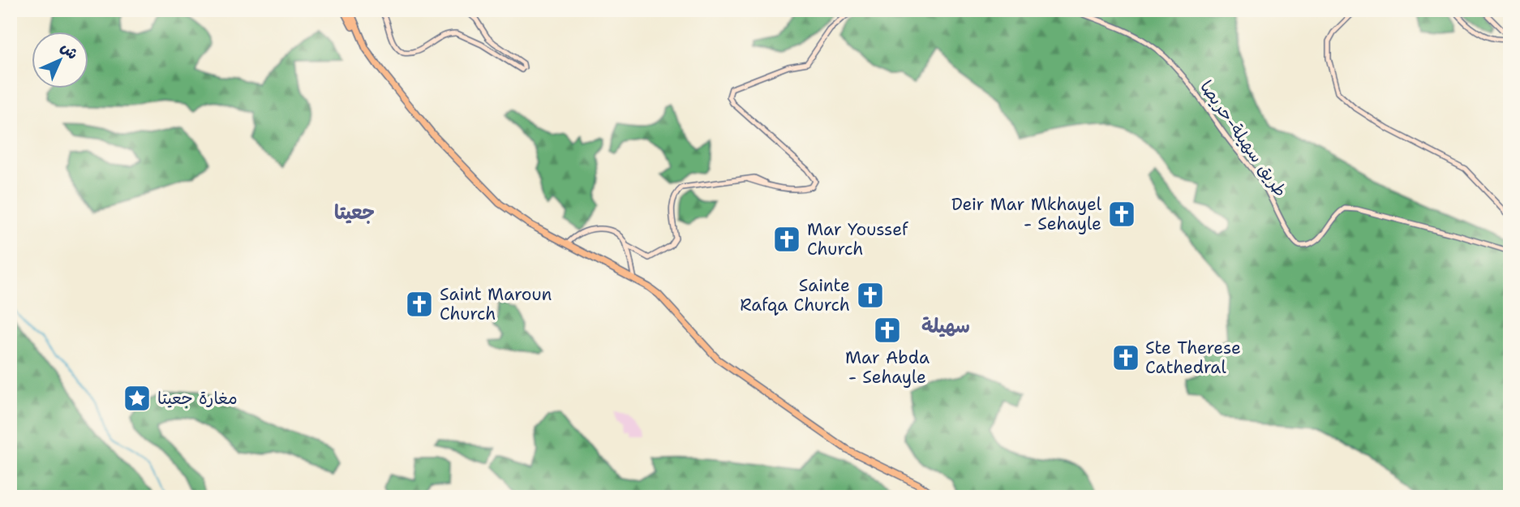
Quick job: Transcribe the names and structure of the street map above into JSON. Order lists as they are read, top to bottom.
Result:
{
  "streets": {
    "main road": ["طريق سهيلة-حريصا"]
  },
  "districts": ["جعيتا", "سهيلة"],
  "places": {
    "church": [
      "Deir Mar Mkhayel - Sehayle",
      "Mar Youssef Church",
      "Sainte Rafqa Church",
      "Saint Maroun Church",
      "Mar Abda - Sehayle",
      "Ste Therese Cathedral"
    ],
    "place": ["مغارة جعيتا"]
  },
  "north": "top right"
}
